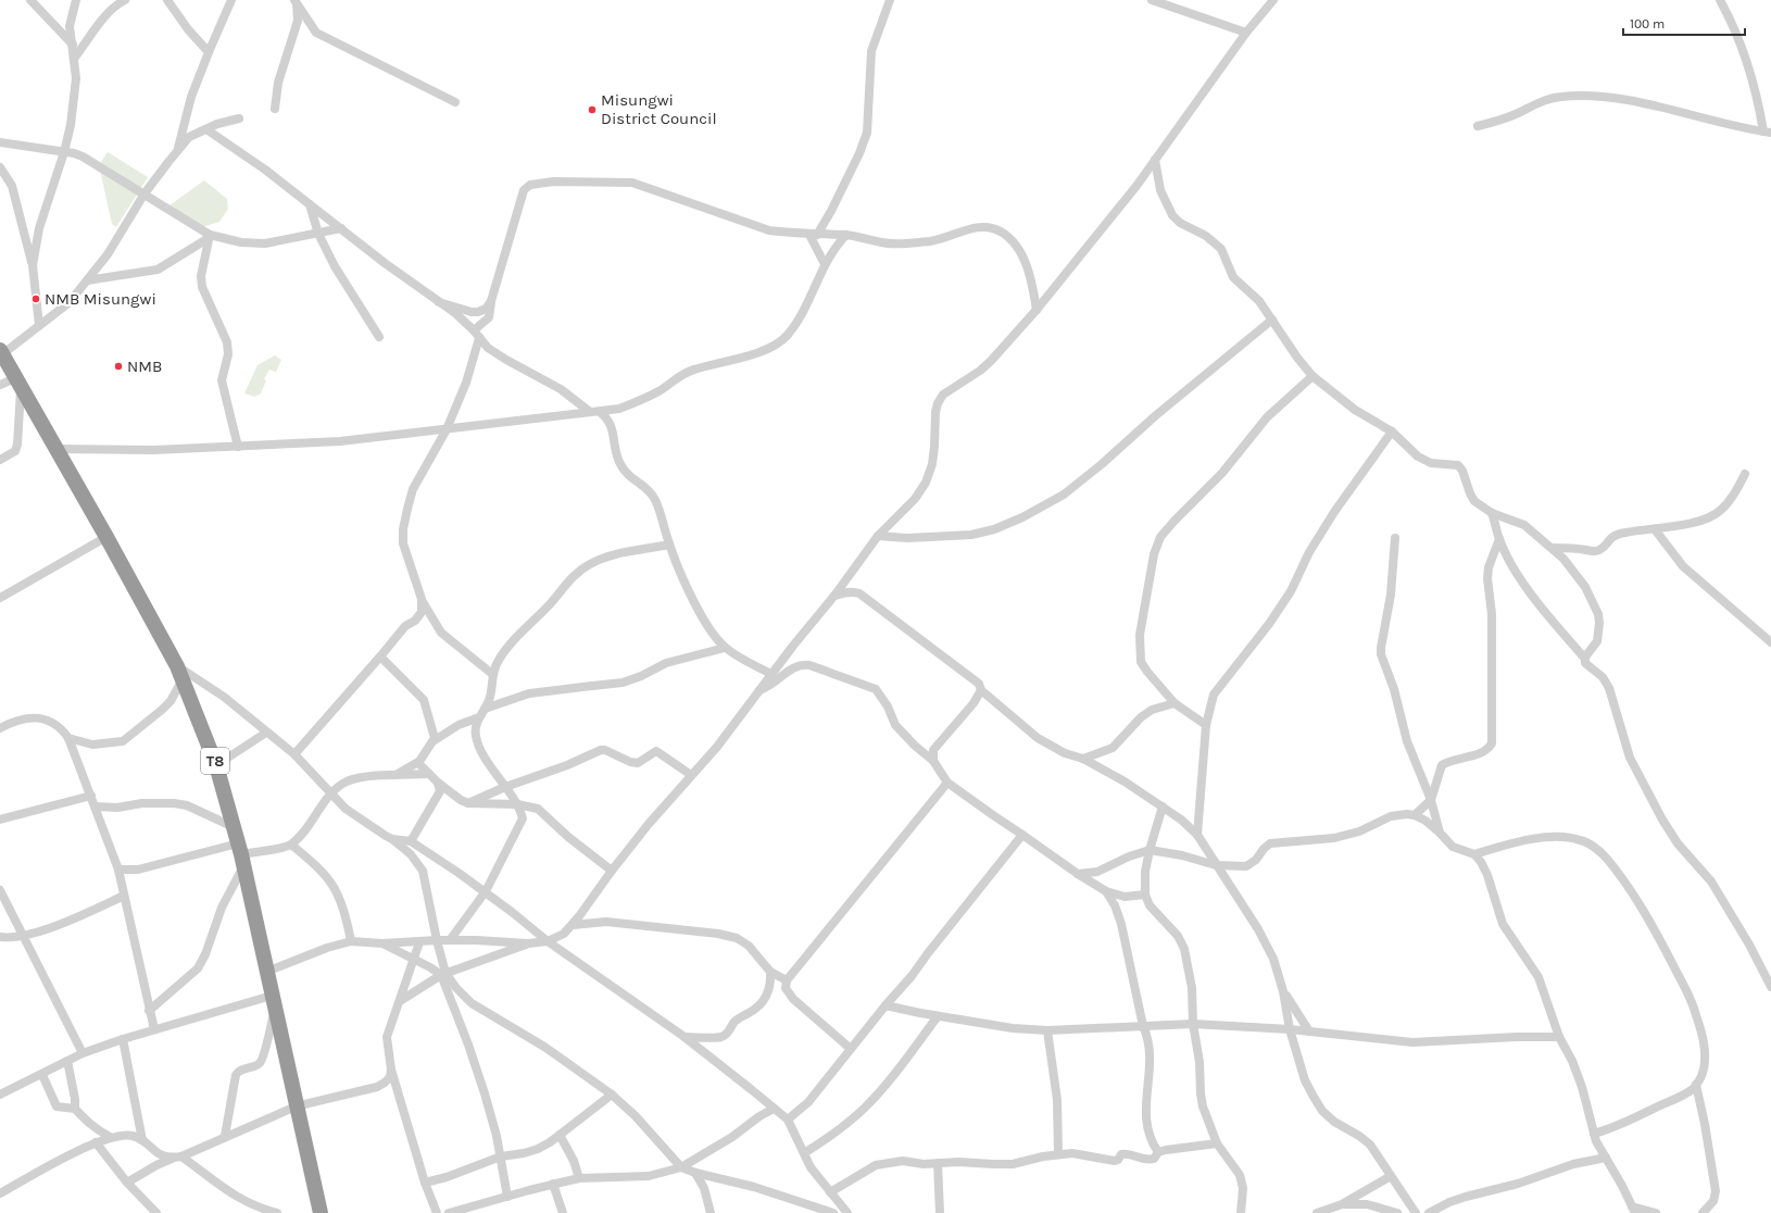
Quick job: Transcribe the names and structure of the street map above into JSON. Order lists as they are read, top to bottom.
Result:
{
  "streets": {
    "highway": ["T8"]
  },
  "places": ["Misungwi District Council", "NMB Misungwi", "NMB"],
  "scale_bar": "100 m"
}
